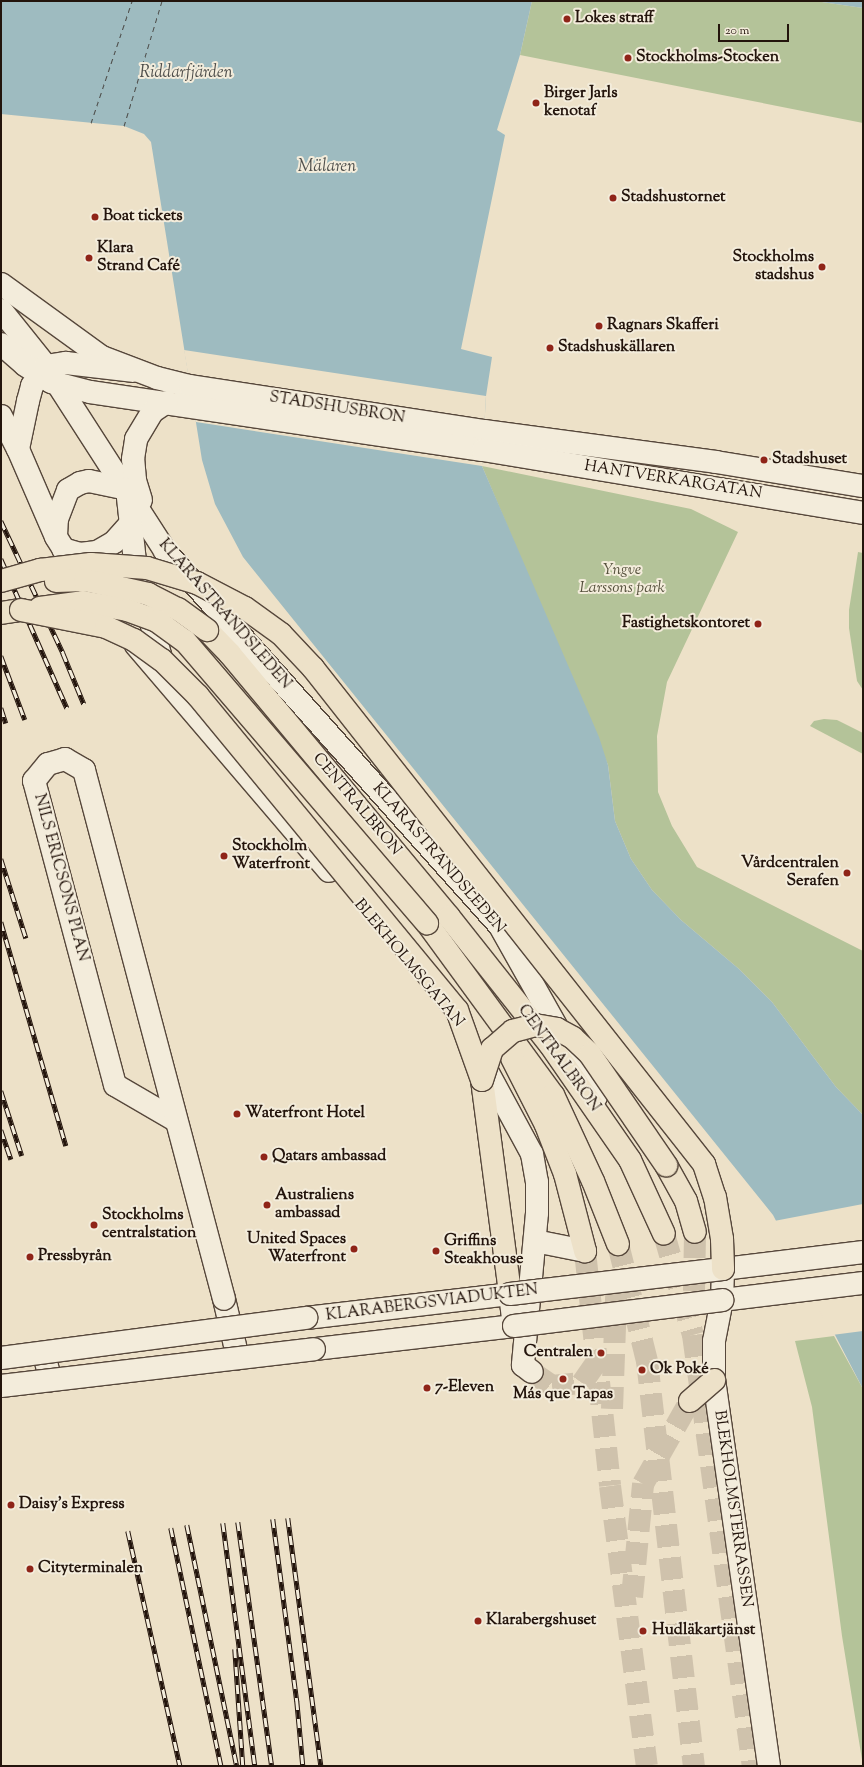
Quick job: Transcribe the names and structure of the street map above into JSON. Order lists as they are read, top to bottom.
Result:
{
  "streets": {
    "highway": ["KLARASTRANDSLEDEN", "CENTRALBRON"],
    "street": [
      "STADSHUSBRON",
      "HANTVERKARGATAN",
      "NILS ERICSONS PLAN",
      "BLEKHOLMSGATAN",
      "KLARABERGSVIADUKTEN",
      "BLEKHOLMSTERRASSEN"
    ]
  },
  "crossings": [
    ["STADSHUSBRON", "HANTVERKARGATAN"],
    ["KLARASTRANDSLEDEN", "CENTRALBRON"],
    ["KLARASTRANDSLEDEN", "BLEKHOLMSGATAN"],
    ["NILS ERICSONS PLAN", "KLARABERGSVIADUKTEN"],
    ["KLARABERGSVIADUKTEN", "BLEKHOLMSTERRASSEN"]
  ],
  "water": ["Riddarfjärden", "Mälaren"],
  "parks": ["Yngve Larssons park"],
  "places": [
    "Lokes straff",
    "Stockholms-Stocken",
    "Birger Jarls kenotaf",
    "Stadshustornet",
    "Boat tickets",
    "Klara Strand Café",
    "Stockholms stadshus",
    "Ragnars Skafferi",
    "Stadshuskällaren",
    "Stadshuset",
    "Fastighetskontoret",
    "Stockholm Waterfront",
    "Vårdcentralen Serafen",
    "Waterfront Hotel",
    "Qatars ambassad",
    "Australiens ambassad",
    "Stockholms centralstation",
    "United Spaces Waterfront",
    "Griffins Steakhouse",
    "Pressbyrån",
    "Centralen",
    "Ok Poké",
    "Más que Tapas",
    "7-Eleven",
    "Daisy's Express",
    "Cityterminalen",
    "Klarabergshuset",
    "Hudläkartjänst"
  ],
  "scale_bar": "20 m"
}
